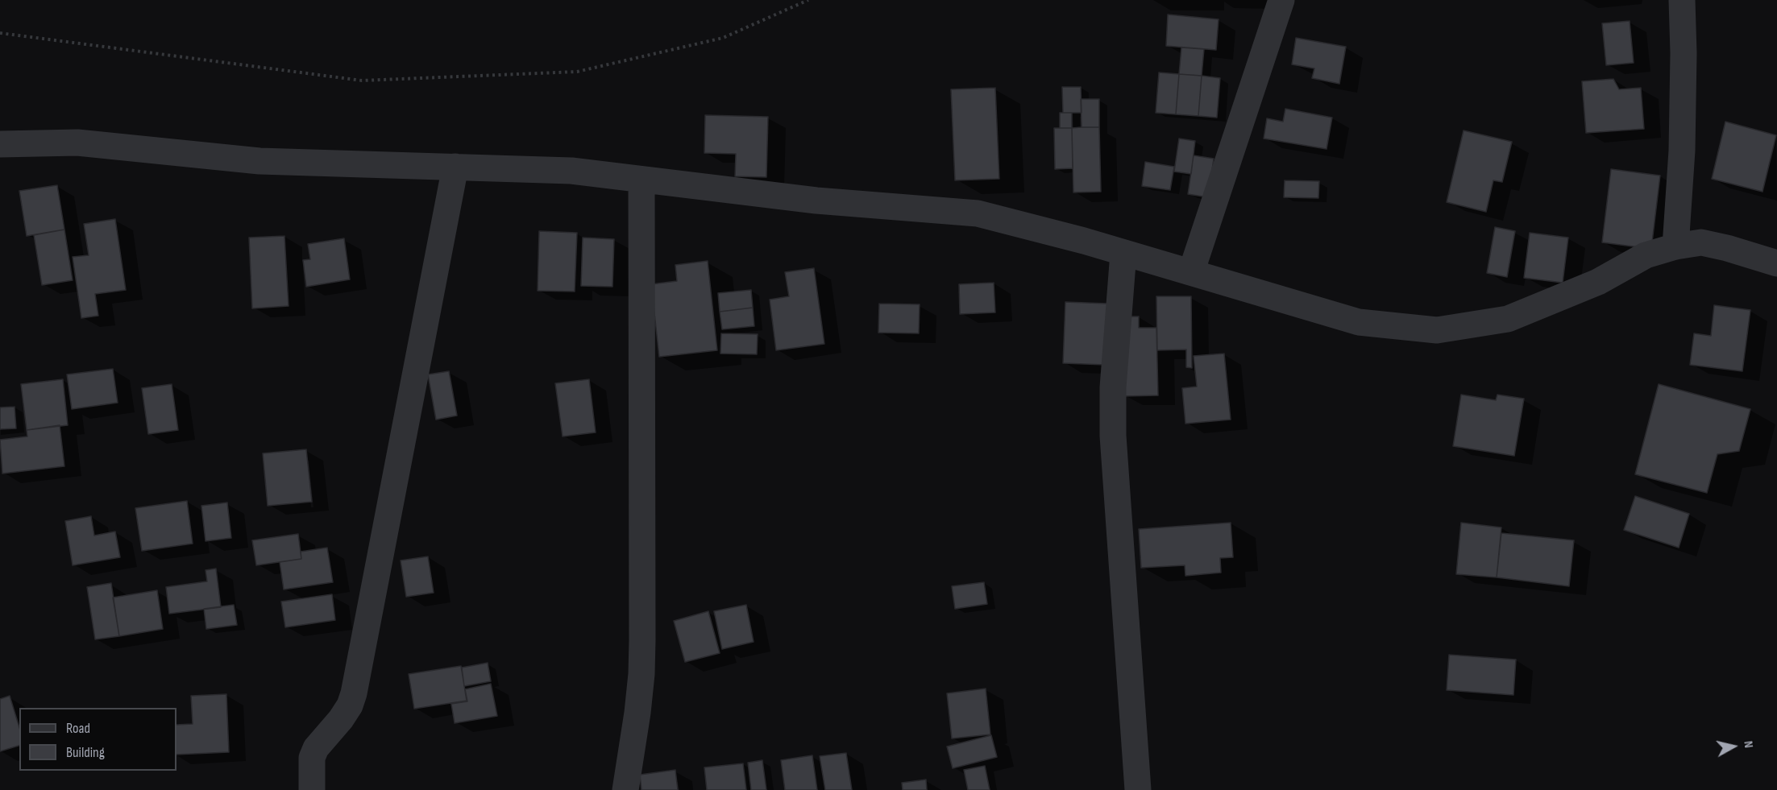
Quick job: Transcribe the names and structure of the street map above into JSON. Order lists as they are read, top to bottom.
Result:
{
  "legend": ["Road", "Building"],
  "north": "right"
}
